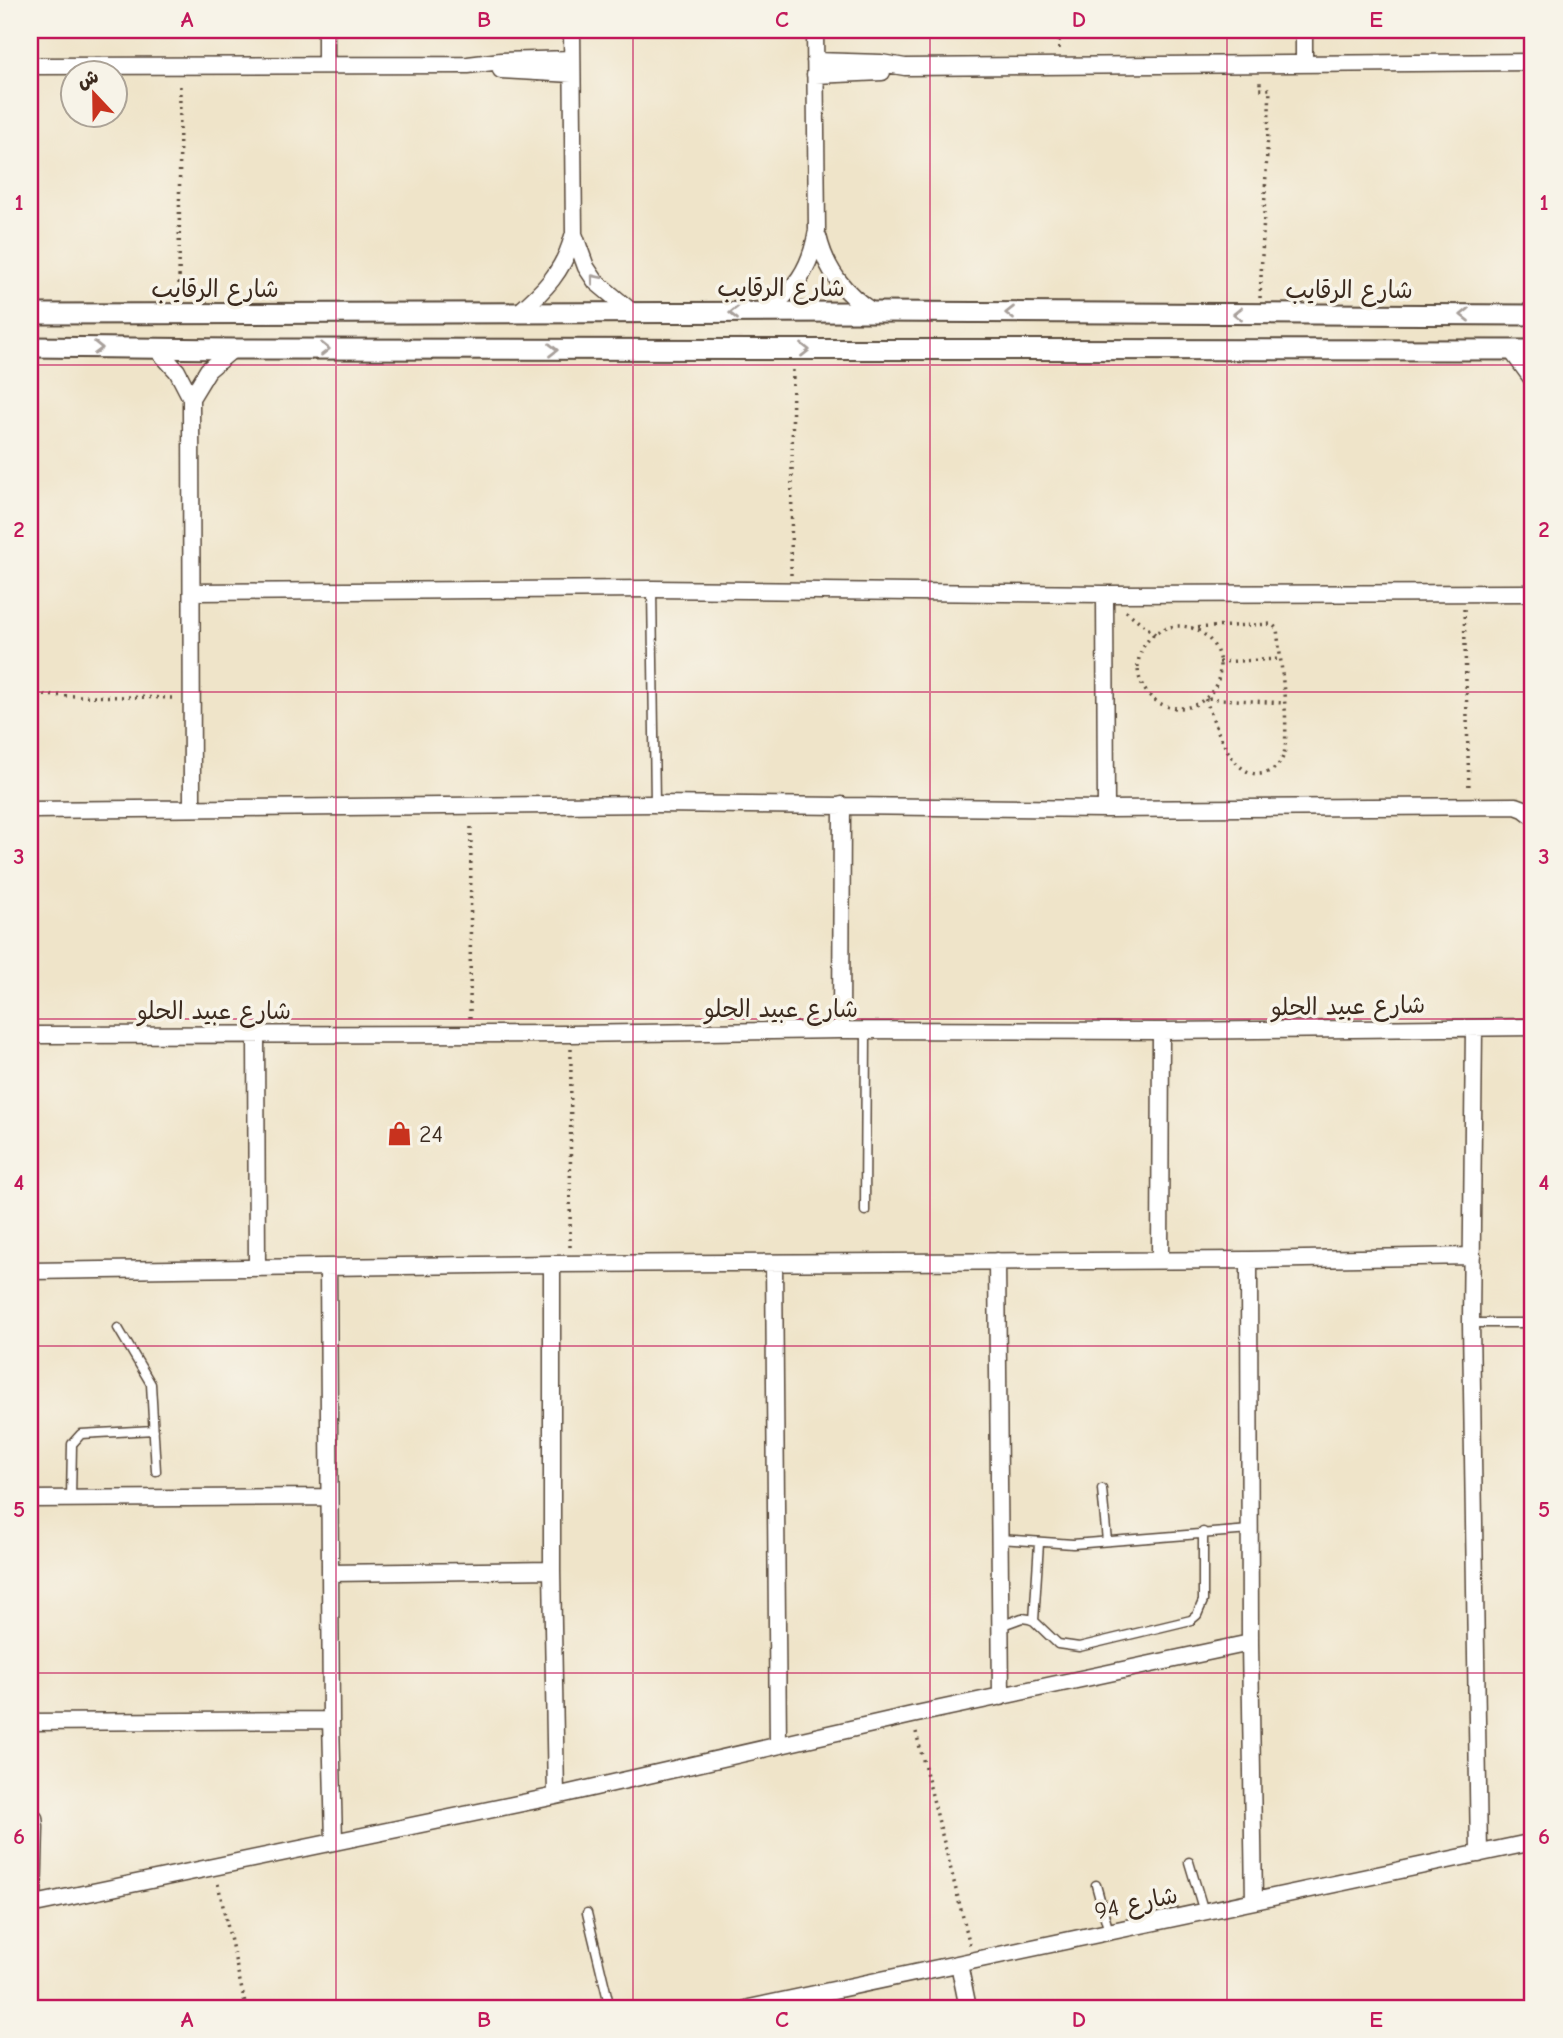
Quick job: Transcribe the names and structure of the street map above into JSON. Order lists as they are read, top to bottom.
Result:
{
  "streets": {
    "street": ["شارع الرقايب", "شارع عبيد الحلو", "شارع 94"]
  },
  "places": {
    "shop": ["24"]
  },
  "north": "top",
  "grid": {
    "columns": [
      "A",
      "B",
      "C",
      "D",
      "E"
    ],
    "rows": [
      "1",
      "2",
      "3",
      "4",
      "5",
      "6"
    ]
  }
}
